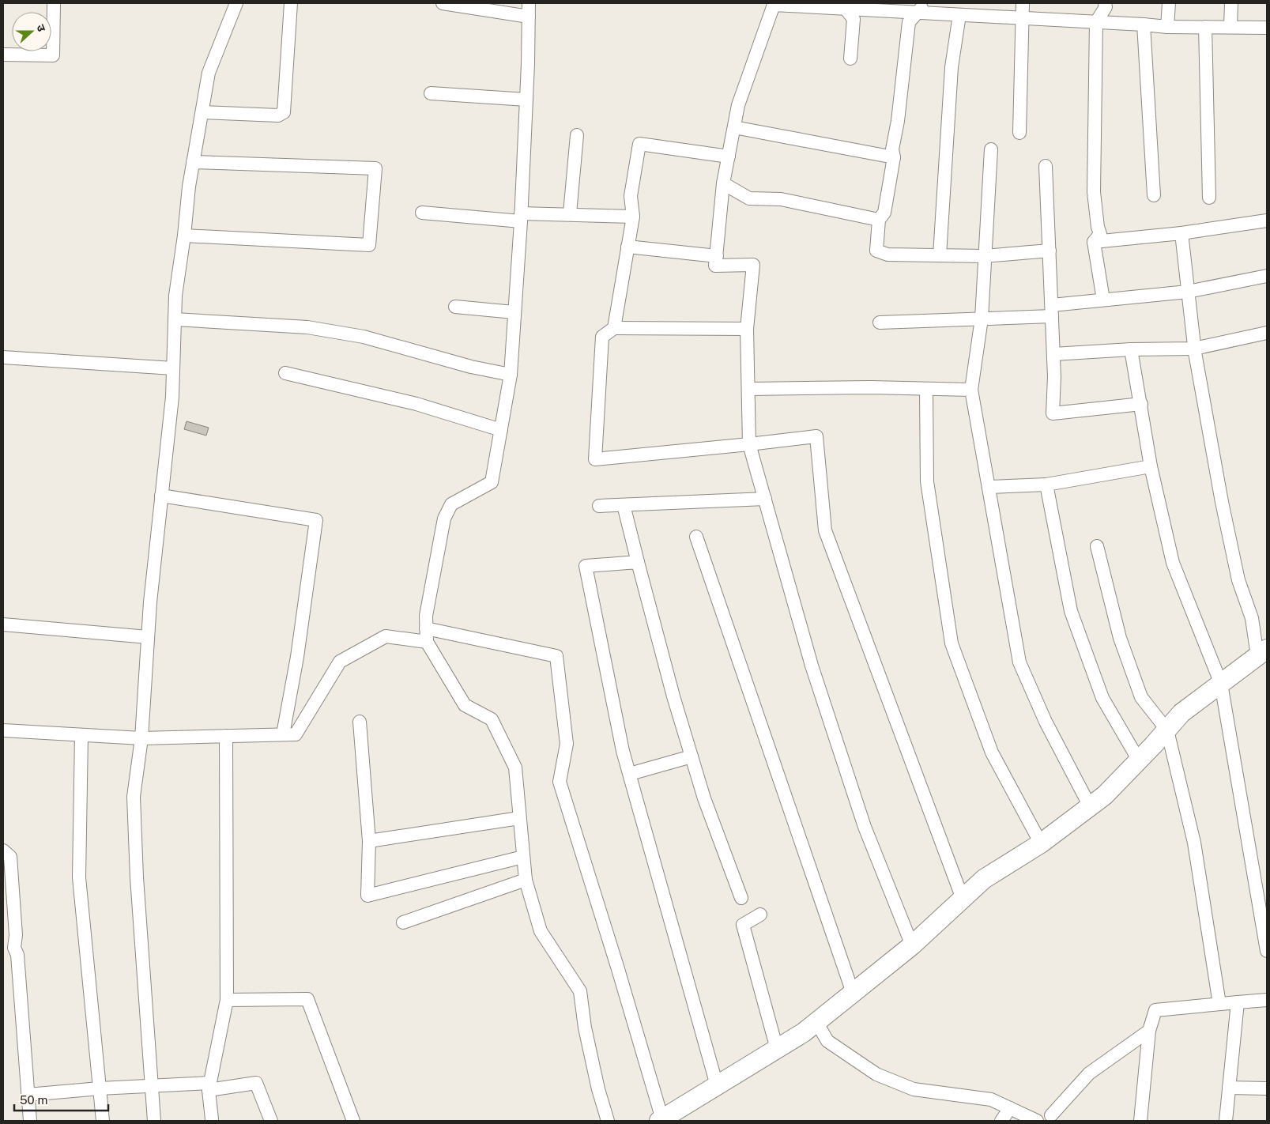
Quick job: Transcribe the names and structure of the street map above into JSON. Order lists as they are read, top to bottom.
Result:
{
  "scale_bar": "50 m",
  "north": "right"
}
